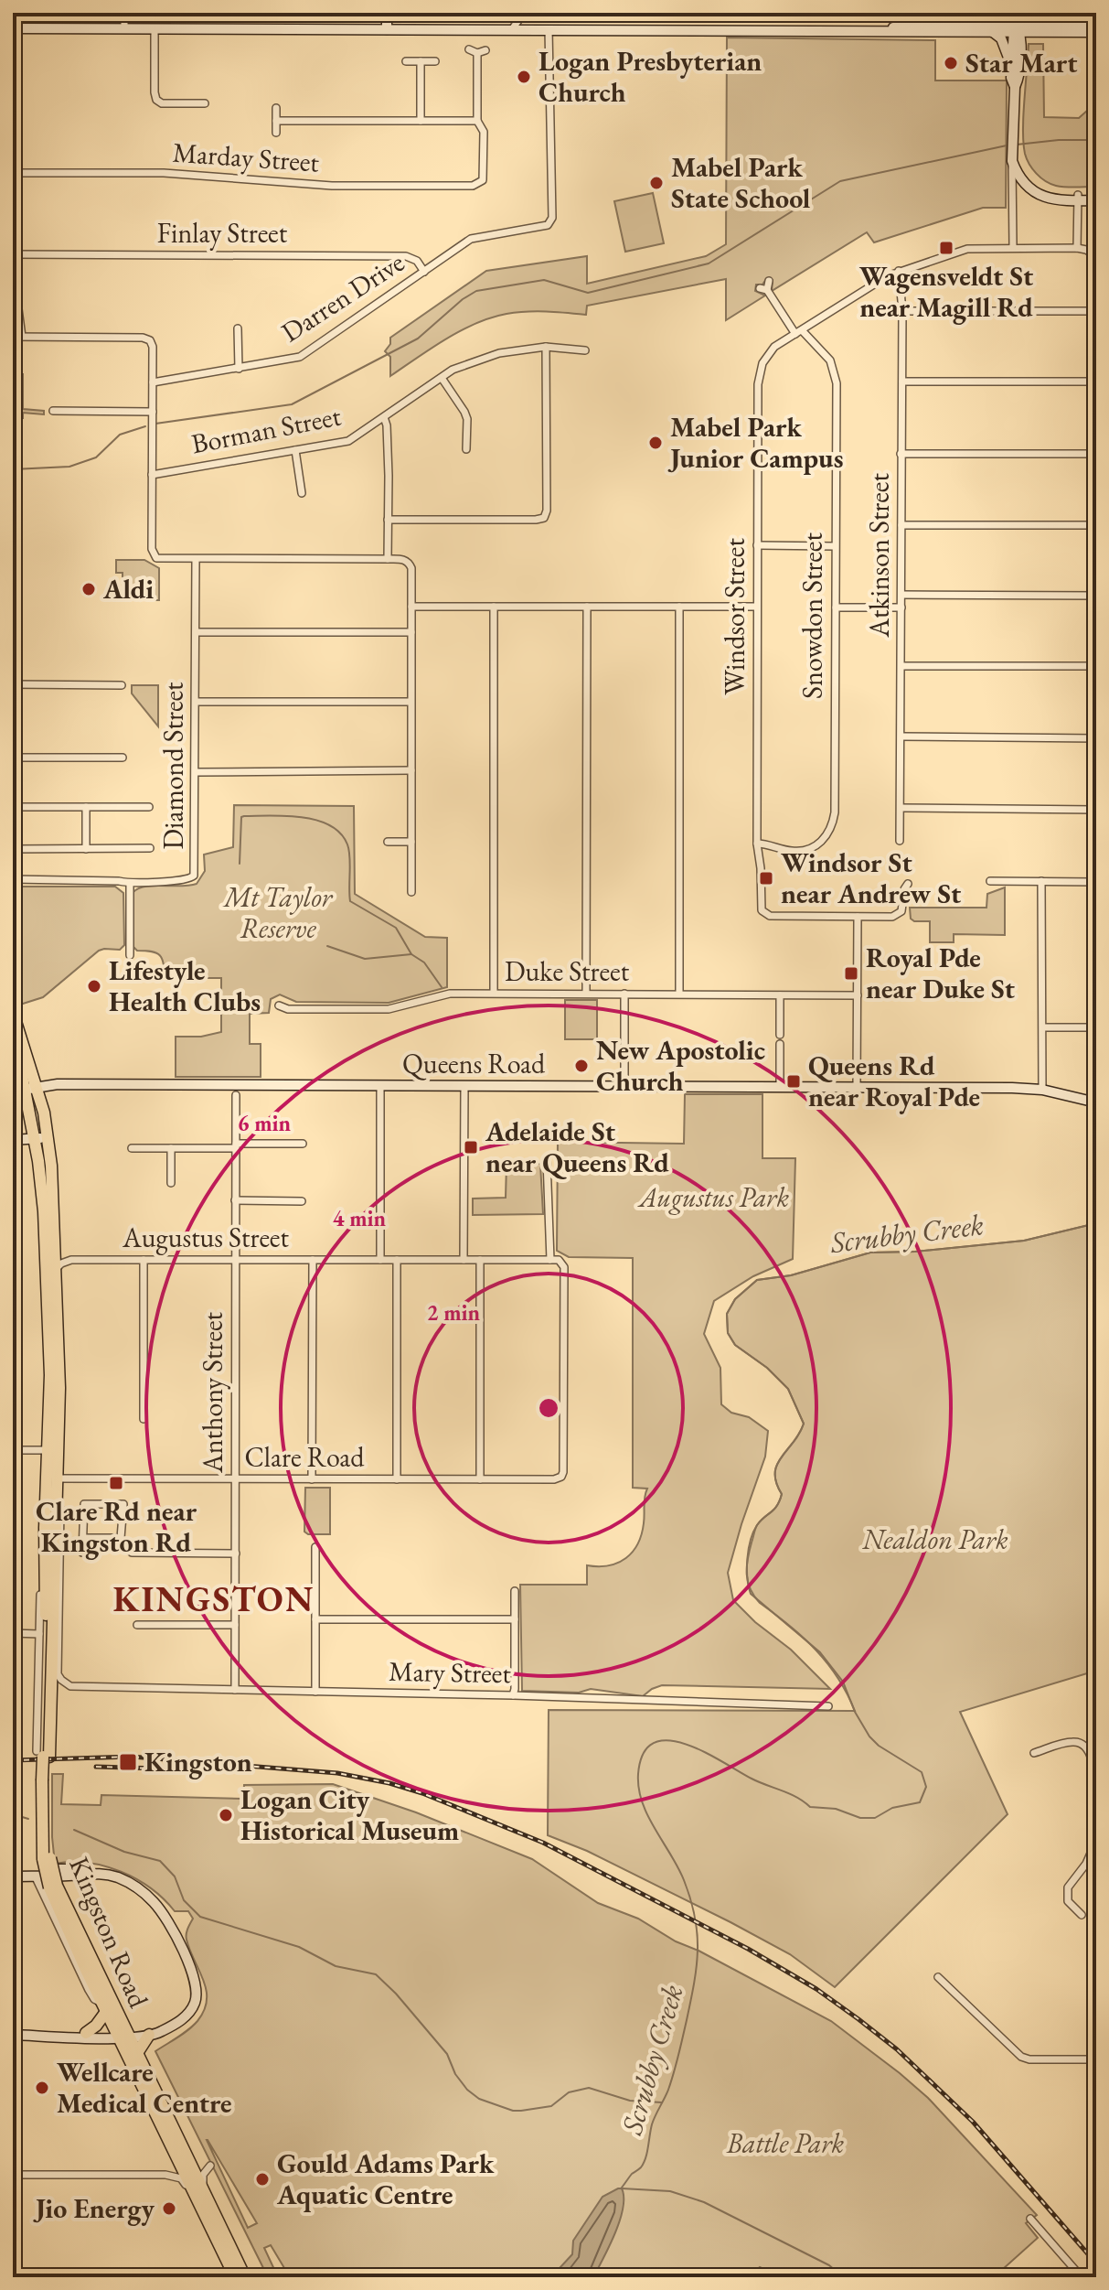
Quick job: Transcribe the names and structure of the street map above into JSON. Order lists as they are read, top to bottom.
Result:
{
  "streets": {
    "main road": ["Kingston Road"],
    "street": [
      "Marday Street",
      "Finlay Street",
      "Darren Drive",
      "Borman Street",
      "Atkinson Street",
      "Snowdon Street",
      "Windsor Street",
      "Diamond Street",
      "Duke Street",
      "Queens Road",
      "Augustus Street",
      "Anthony Street",
      "Clare Road",
      "Mary Street"
    ]
  },
  "crossings": [
    ["Finlay Street", "Darren Drive"],
    ["Atkinson Street", "Windsor Street"],
    ["Snowdon Street", "Windsor Street"],
    ["Queens Road", "Kingston Road"],
    ["Augustus Street", "Anthony Street"],
    ["Augustus Street", "Clare Road"],
    ["Anthony Street", "Clare Road"],
    ["Anthony Street", "Mary Street"],
    ["Clare Road", "Kingston Road"],
    ["Mary Street", "Kingston Road"]
  ],
  "districts": ["KINGSTON"],
  "water": ["Scrubby Creek"],
  "parks": [
    "Mt Taylor Reserve",
    "Augustus Park",
    "Nealdon Park",
    "Battle Park"
  ],
  "places": {
    "other": [
      "Star Mart",
      "Logan Presbyterian Church",
      "Mabel Park State School",
      "Mabel Park Junior Campus",
      "Aldi",
      "Lifestyle Health Clubs",
      "New Apostolic Church",
      "Logan City Historical Museum",
      "Wellcare Medical Centre",
      "Gould Adams Park Aquatic Centre",
      "Jio Energy"
    ],
    "transit": [
      "Wagensveldt St near Magill Rd",
      "Windsor St near Andrew St",
      "Royal Pde near Duke St",
      "Queens Rd near Royal Pde",
      "Adelaide St near Queens Rd",
      "Clare Rd near Kingston Rd",
      "Kingston"
    ]
  },
  "rings": ["6 min", "4 min", "2 min"]
}
